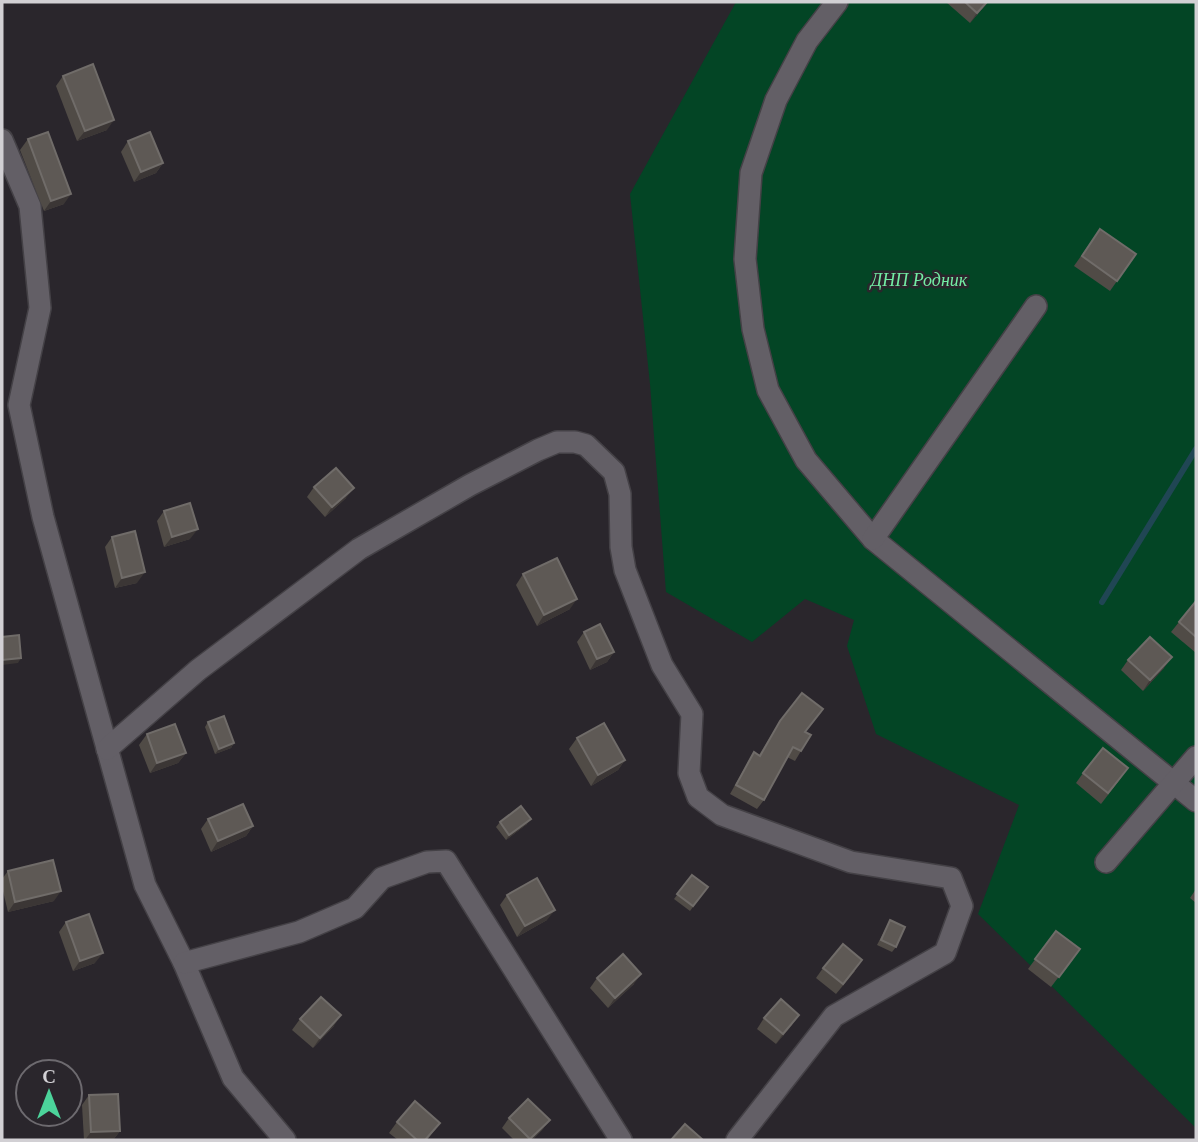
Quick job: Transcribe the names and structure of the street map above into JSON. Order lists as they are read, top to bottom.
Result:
{
  "parks": ["ДНП Родник"],
  "north": "top"
}
